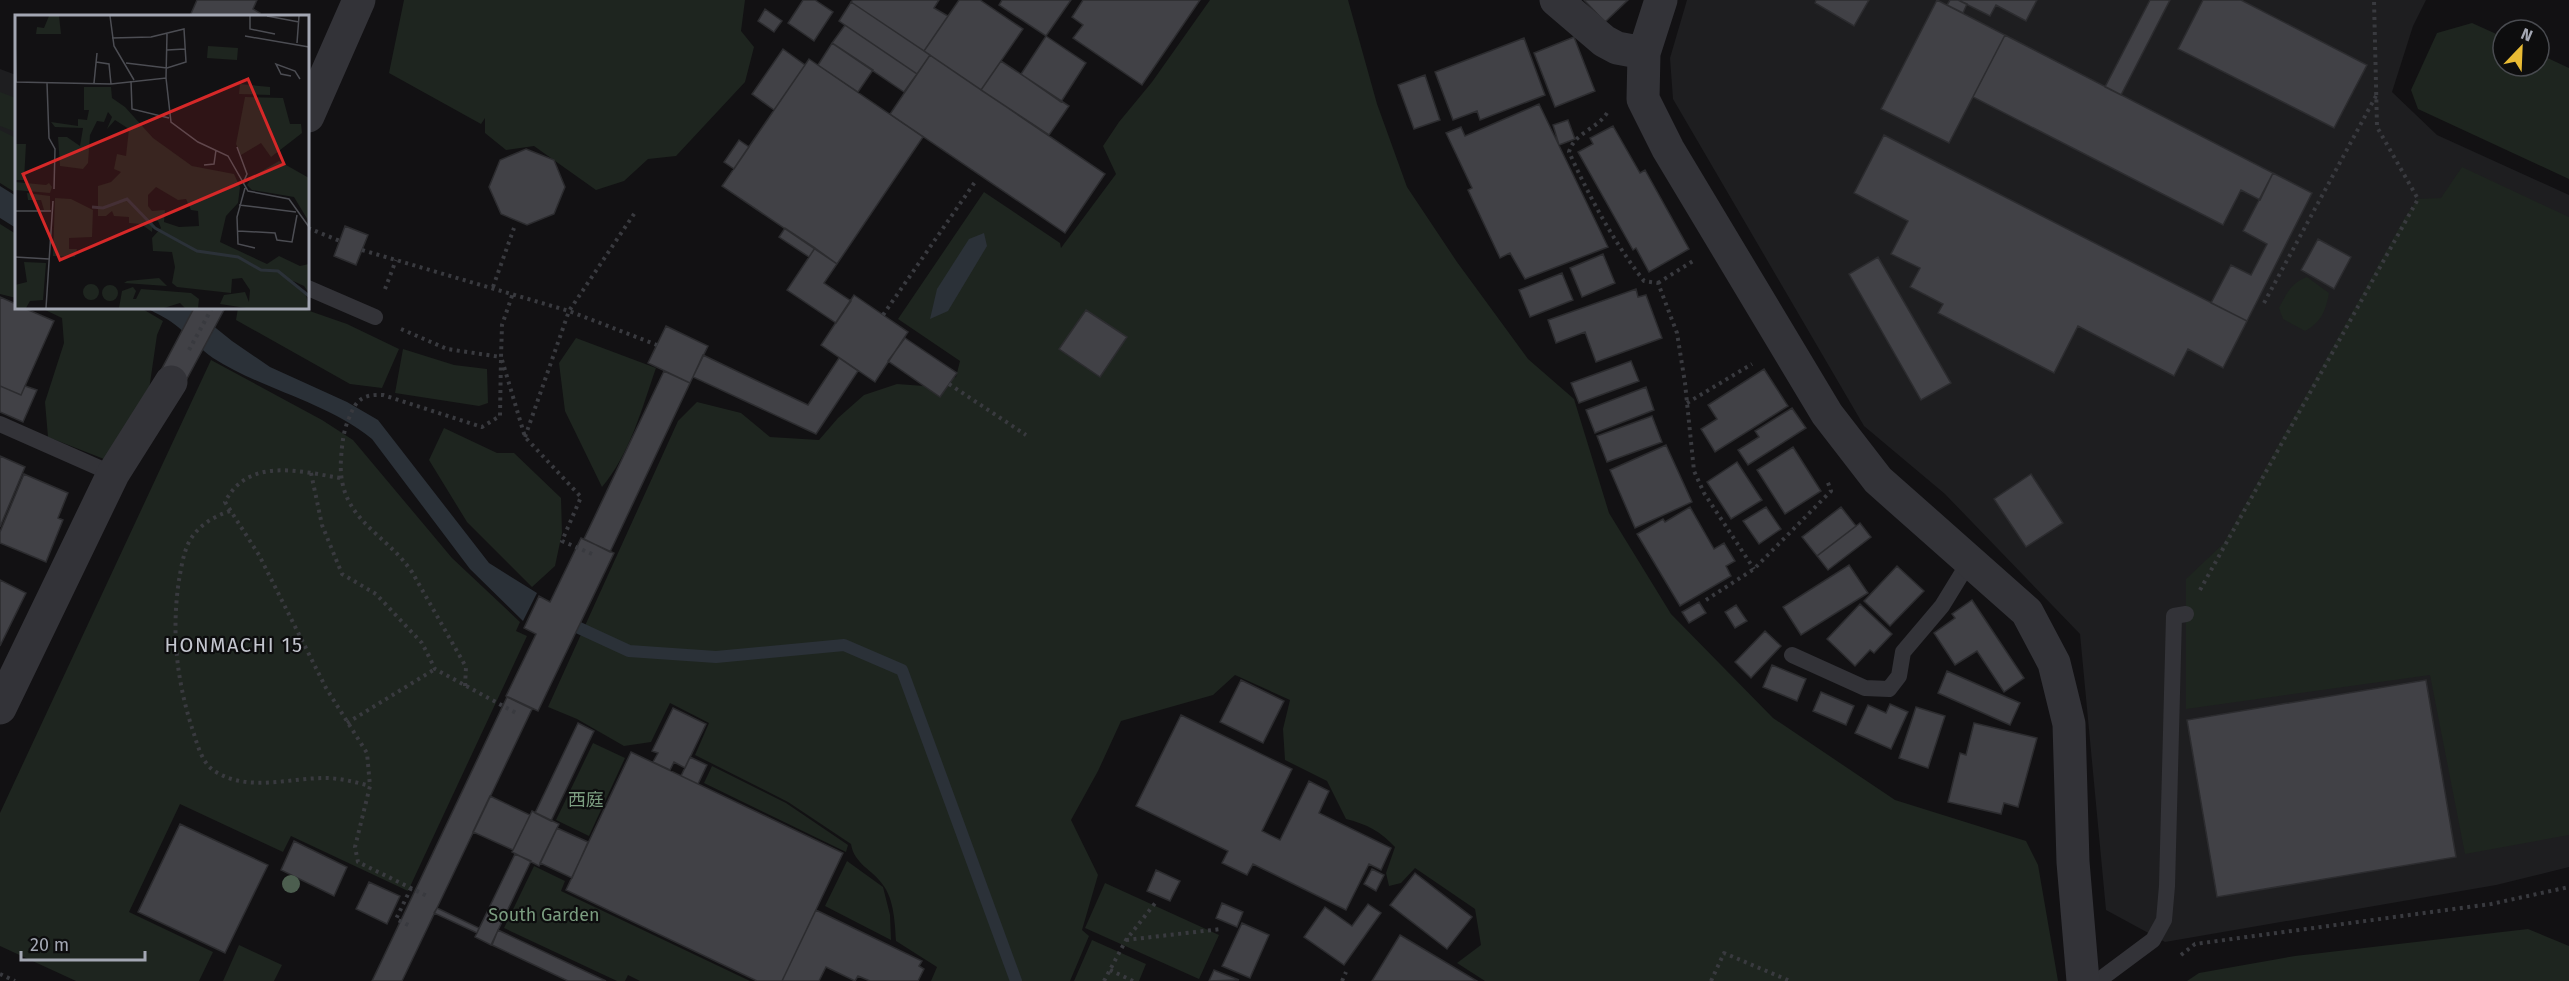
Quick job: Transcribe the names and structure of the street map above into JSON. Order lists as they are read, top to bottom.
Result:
{
  "districts": ["HONMACHI 15"],
  "parks": ["西庭", "South Garden"],
  "scale_bar": "20 m",
  "north": "top right"
}
